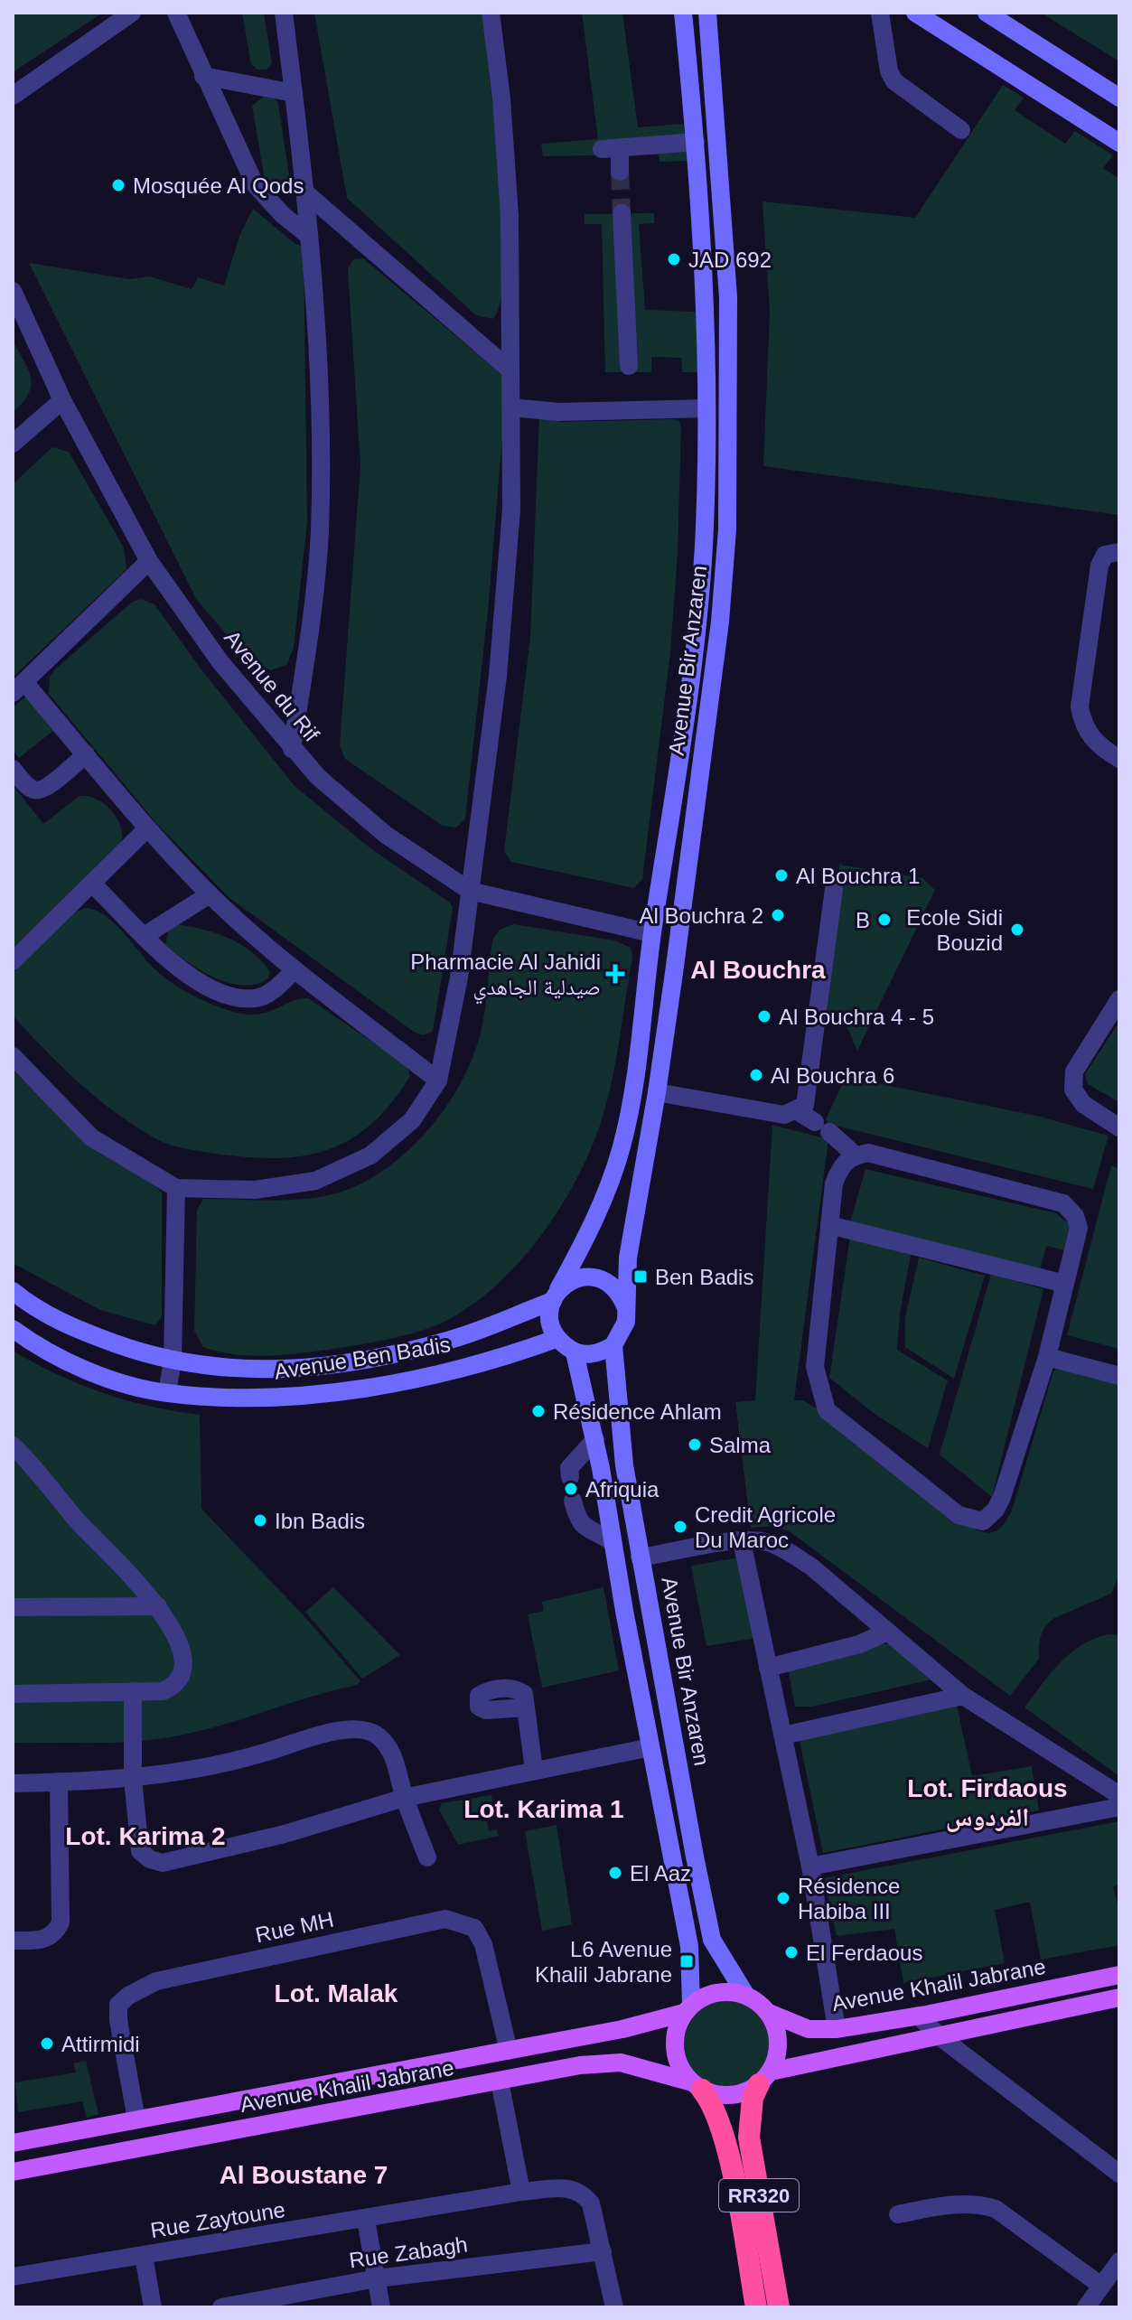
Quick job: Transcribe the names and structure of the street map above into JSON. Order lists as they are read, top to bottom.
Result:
{
  "streets": {
    "highway": ["RR320"],
    "main road": ["Avenue Bir Anzaren", "Avenue Ben Badis", "Avenue Khalil Jabrane"],
    "street": [
      "Avenue du Rif",
      "Rue MH",
      "Rue Zaytoune",
      "Rue Zabagh"
    ]
  },
  "crossings": [
    ["Avenue Bir Anzaren", "Avenue du Rif"],
    ["Avenue Bir Anzaren", "Avenue Ben Badis"],
    ["Avenue Bir Anzaren", "Avenue Khalil Jabrane"],
    ["Avenue Bir Anzaren", "RR320"],
    ["Avenue Ben Badis", "RR320"],
    ["Rue MH", "Avenue Khalil Jabrane"],
    ["Avenue Khalil Jabrane", "RR320"],
    ["Rue Zaytoune", "Rue Zabagh"]
  ],
  "districts": [
    "Al Bouchra",
    "Lot. Firdaous الفردوس",
    "Lot. Karima 1",
    "Lot. Karima 2",
    "Lot. Malak",
    "Al Boustane 7"
  ],
  "places": {
    "other": [
      "Mosquée Al Qods",
      "JAD 692",
      "Al Bouchra 1",
      "Al Bouchra 2",
      "B",
      "Ecole Sidi Bouzid",
      "Al Bouchra 4 - 5",
      "Al Bouchra 6",
      "Résidence Ahlam",
      "Salma",
      "Afriquia",
      "Ibn Badis",
      "Credit Agricole Du Maroc",
      "El Aaz",
      "Résidence Habiba III",
      "El Ferdaous",
      "Attirmidi"
    ],
    "health": ["Pharmacie Al Jahidi صيدلية الجاهدي"],
    "transit": ["Ben Badis", "L6 Avenue Khalil Jabrane"]
  }
}
